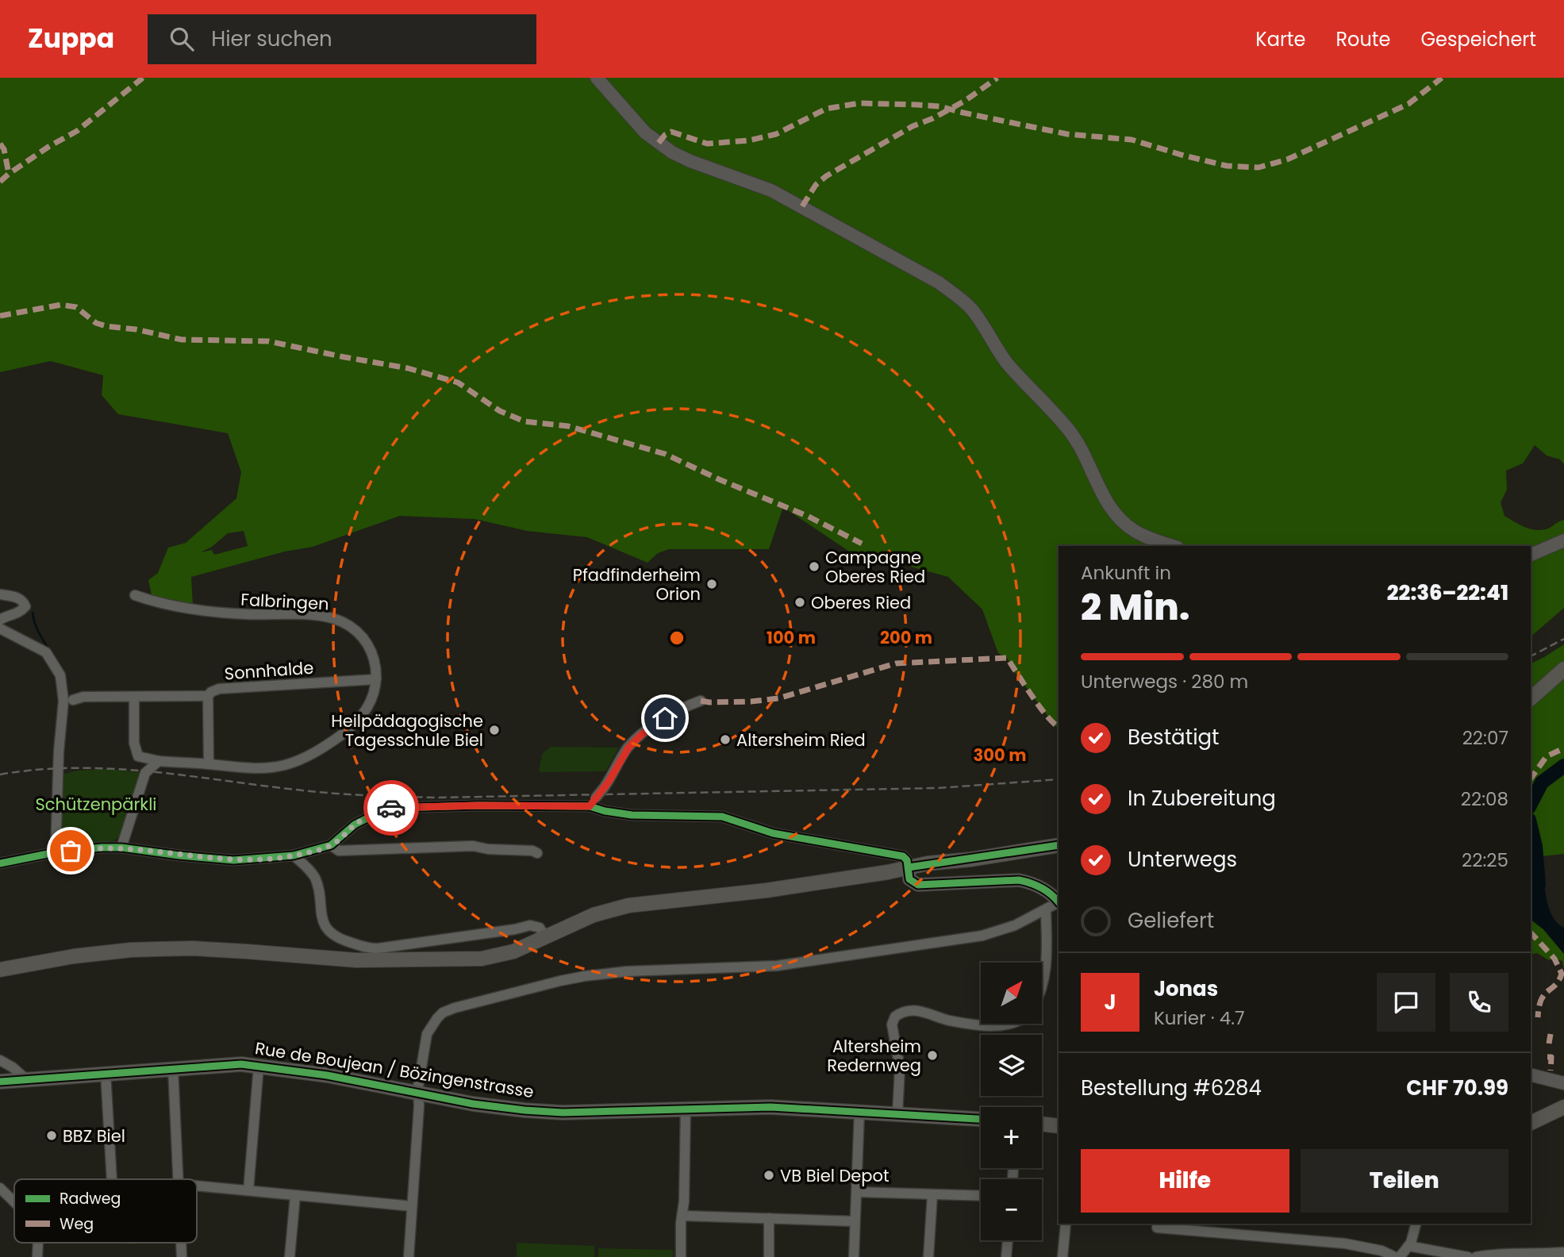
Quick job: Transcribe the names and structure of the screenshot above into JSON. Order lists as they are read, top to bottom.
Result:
{
  "streets": {
    "main road": ["Rue de Boujean / Bözingenstrasse"],
    "street": ["Falbringen", "Sonnhalde"]
  },
  "crossings": [
    ["Falbringen", "Sonnhalde"]
  ],
  "parks": ["Schützenpärkli"],
  "places": [
    "Campagne Oberes Ried",
    "Pfadfinderheim Orion",
    "Oberes Ried",
    "Heilpädagogische Tagesschule Biel",
    "Altersheim Ried",
    "Altersheim Redernweg",
    "BBZ Biel",
    "VB Biel Depot"
  ],
  "legend": ["Radweg", "Weg"],
  "north": "top right",
  "page": {
    "header": "Zuppa",
    "search": "Hier suchen",
    "nav": ["Karte", "Route", "Gespeichert"],
    "heading": ["2 Min.", "Ankunft in", "22:36–22:41"],
    "panel": [
      "Jonas",
      "Kurier · 4.7",
      "Bestellung #6284",
      "CHF 70.99"
    ],
    "bar": "Unterwegs · 280 m",
    "list": [
      ["Bestätigt", "22:07"],
      ["In Zubereitung", "22:08"],
      ["Unterwegs", "22:25"],
      "Geliefert"
    ],
    "map_buttons": ["+", "−"],
    "round": "J",
    "buttons": ["Hilfe", "Teilen"]
  },
  "rings": ["100 m", "200 m", "300 m"]
}
